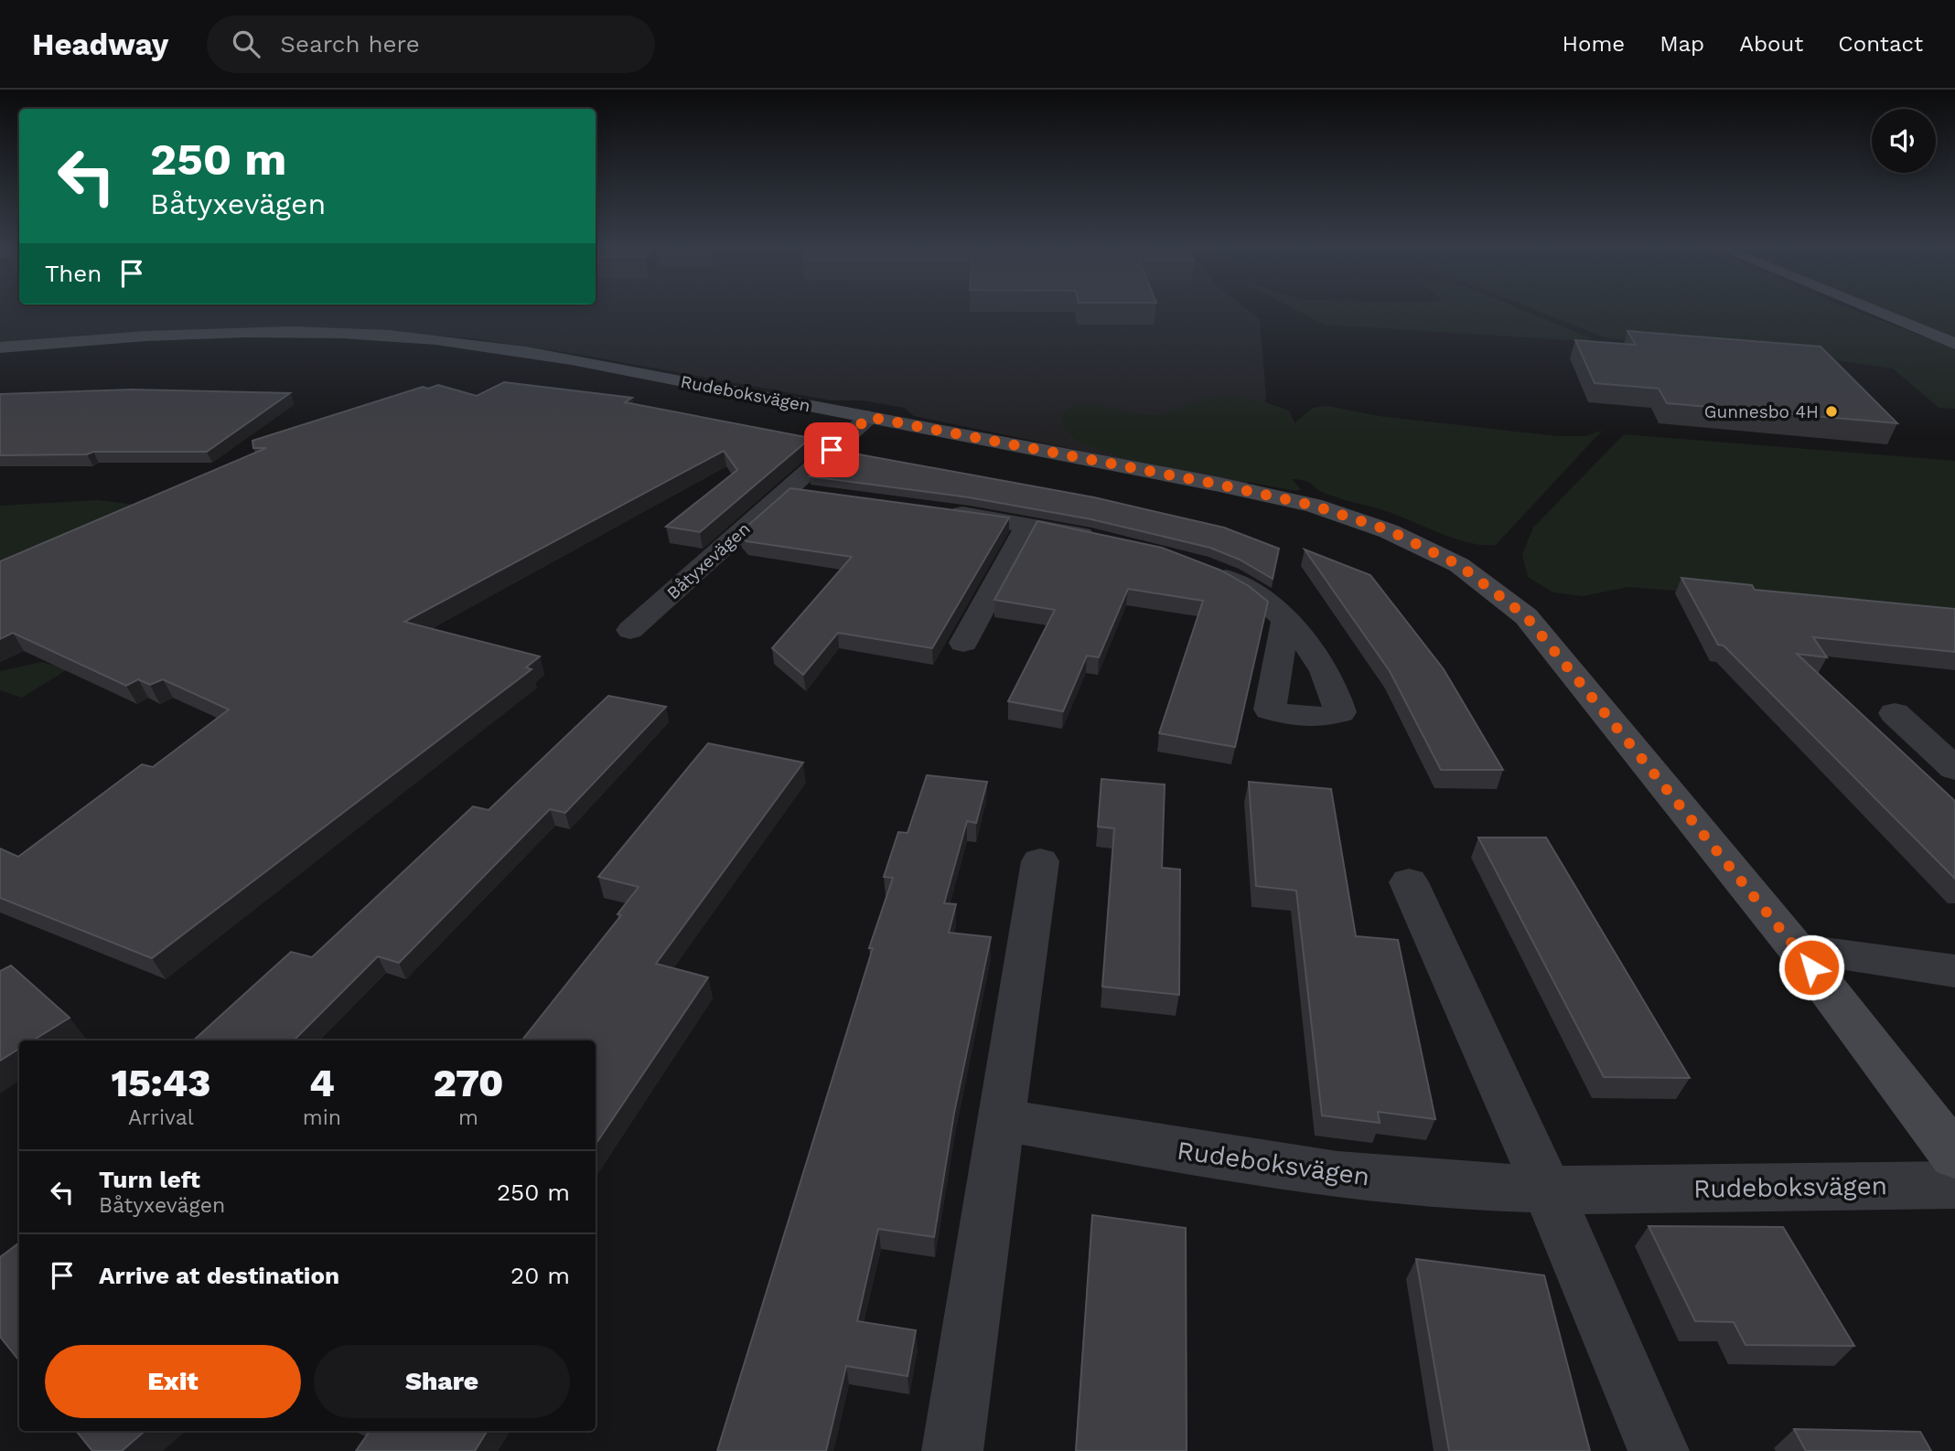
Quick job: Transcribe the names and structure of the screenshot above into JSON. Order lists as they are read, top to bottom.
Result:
{
  "streets": {
    "street": ["Rudeboksvägen", "Båtyxevägen"]
  },
  "crossings": [
    ["Rudeboksvägen", "Båtyxevägen"]
  ],
  "places": ["Gunnesbo 4H"],
  "page": {
    "header": "Headway",
    "search": "Search here",
    "nav": [
      "Home",
      "Map",
      "About",
      "Contact"
    ],
    "turn": ["250 m", "Båtyxevägen"],
    "then": "Then",
    "eta": [
      "15:43",
      "Arrival",
      "4",
      "min",
      "270",
      "m"
    ],
    "list": [
      {
        "name": "Turn left",
        "note": "Båtyxevägen",
        "value": "250 m"
      },
      {
        "name": "Arrive at destination",
        "value": "20 m"
      }
    ],
    "buttons": ["Exit", "Share"]
  }
}
